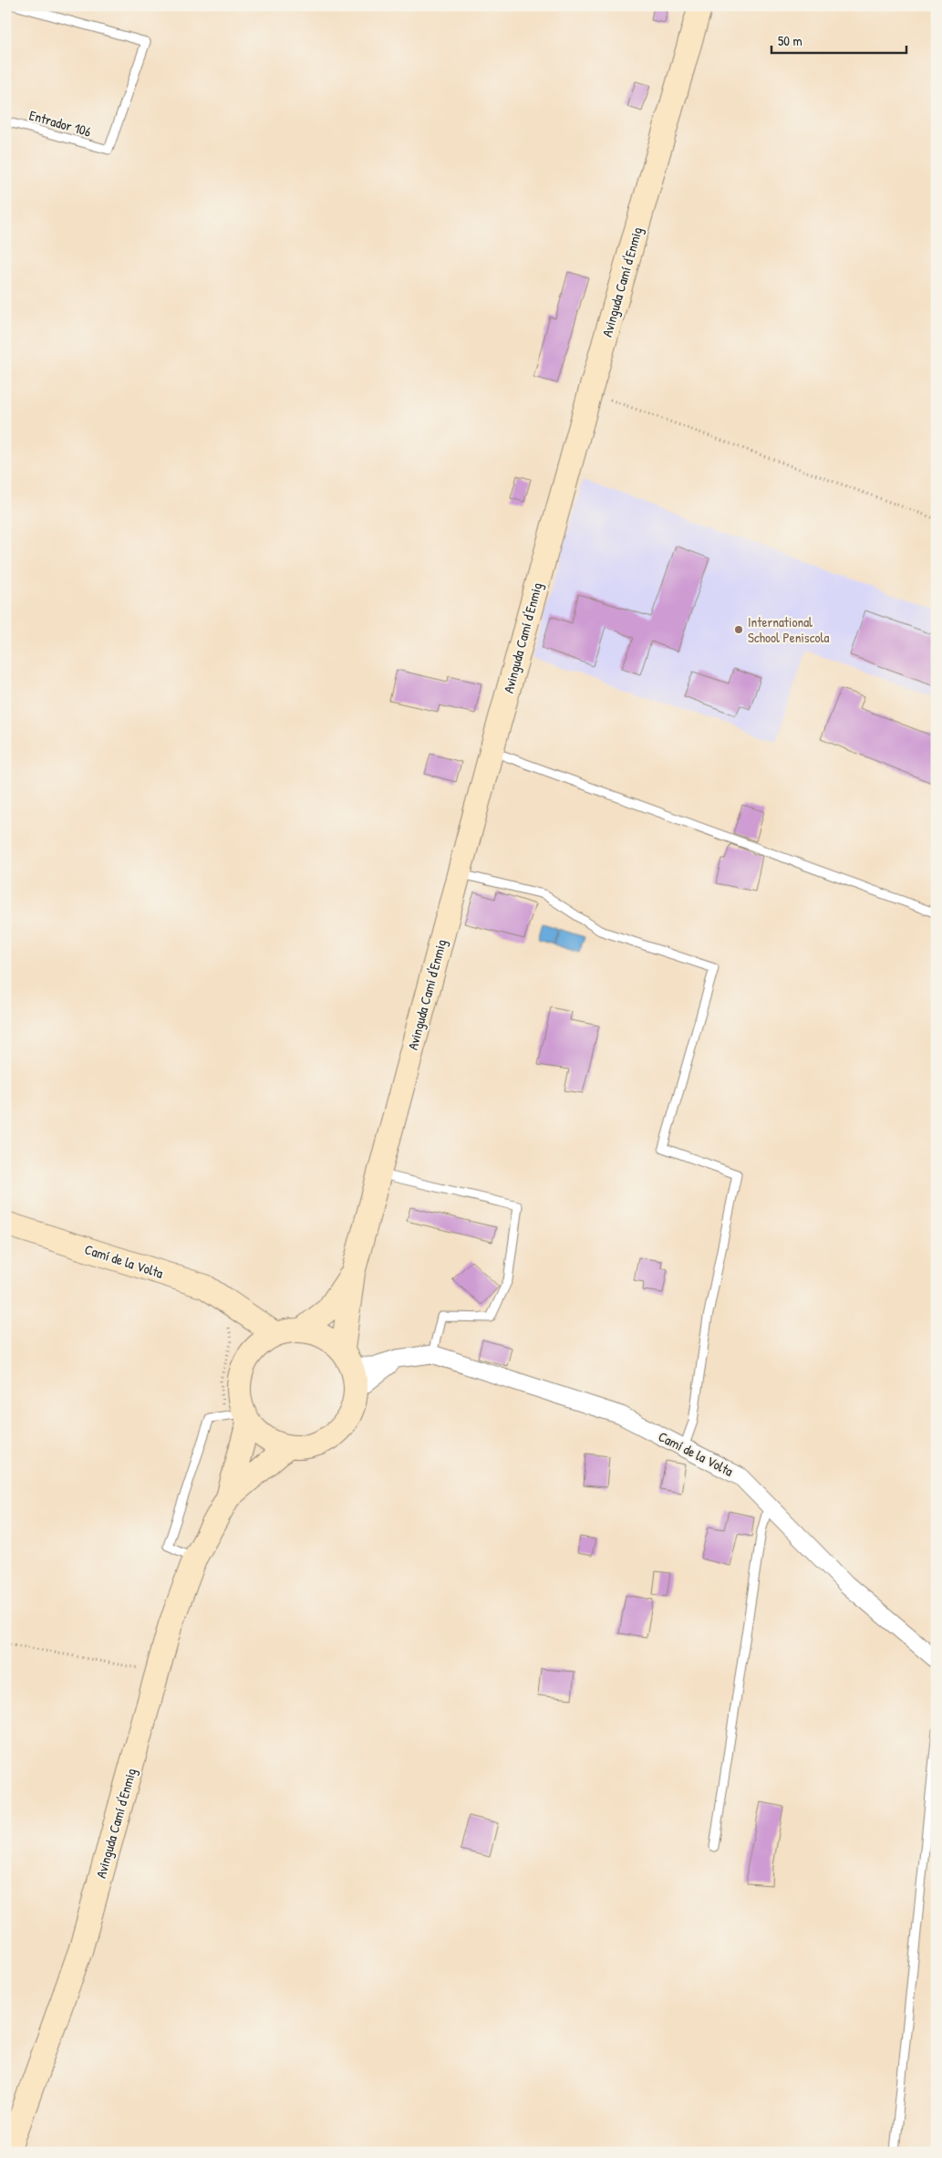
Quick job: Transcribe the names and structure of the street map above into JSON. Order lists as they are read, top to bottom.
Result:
{
  "streets": {
    "street": ["Avinguda Camí d'Enmig", "Camí de la Volta"],
    "lane": ["Entrador 106"]
  },
  "crossings": [
    ["Avinguda Camí d'Enmig", "Camí de la Volta"]
  ],
  "places": ["International School Peniscola"],
  "scale_bar": "50 m"
}
